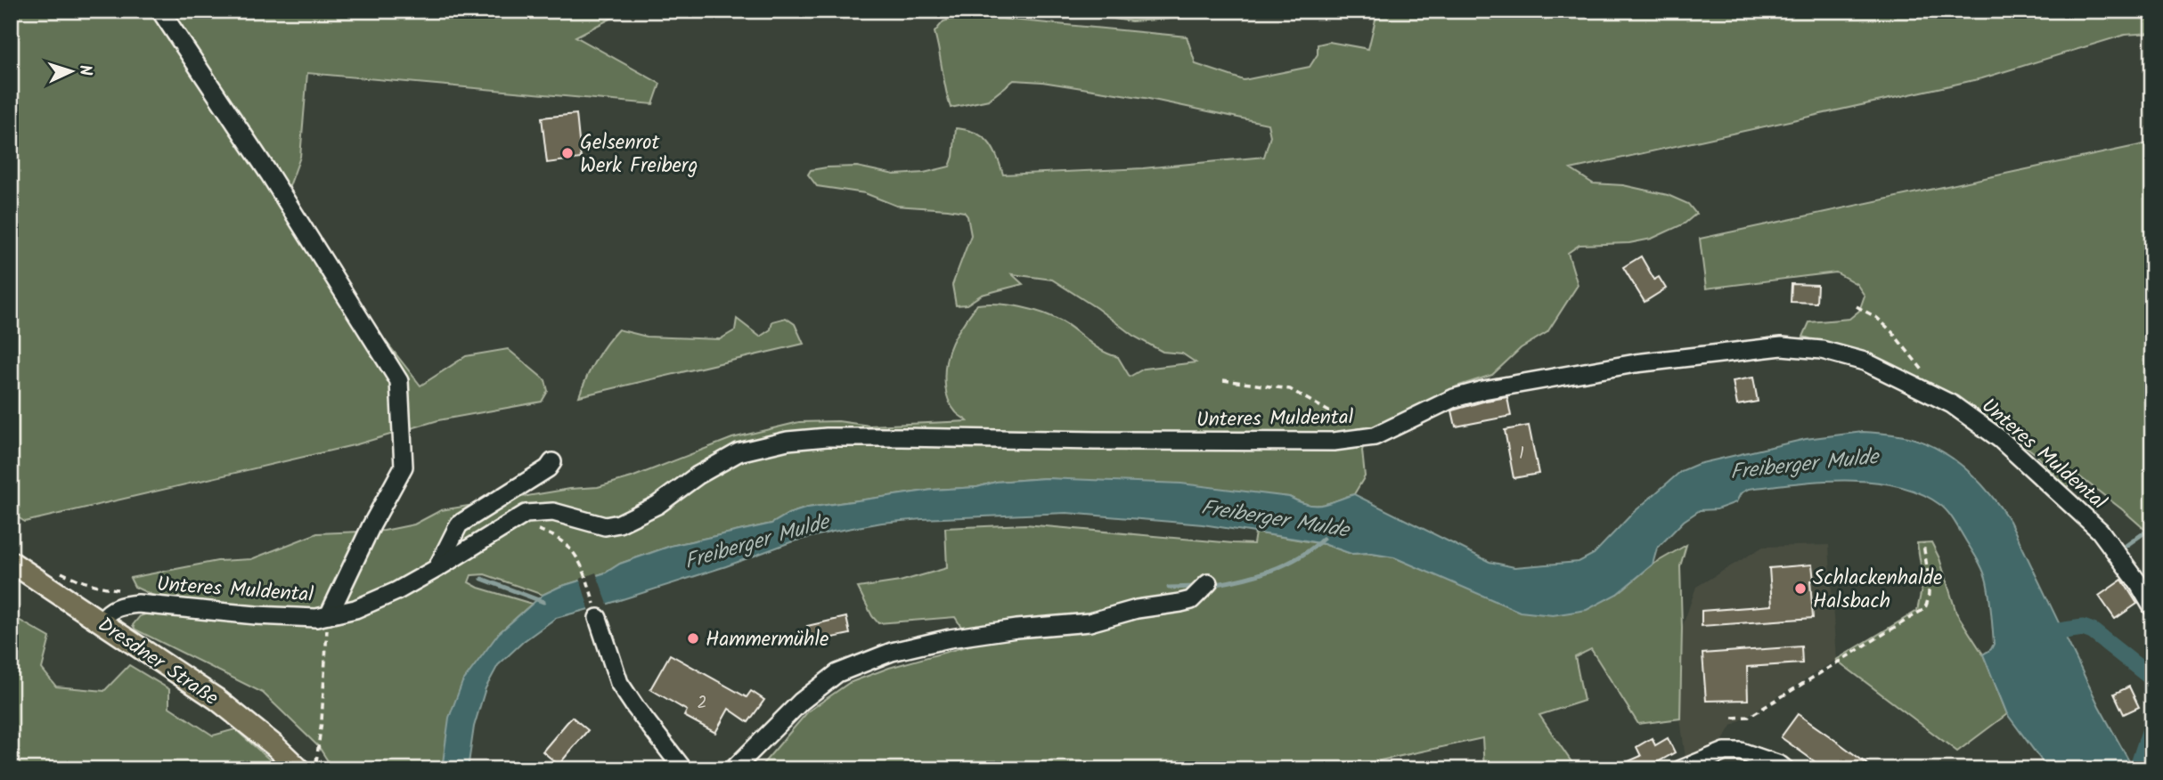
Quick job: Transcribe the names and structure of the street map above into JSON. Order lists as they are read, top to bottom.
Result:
{
  "streets": {
    "main road": ["Dresdner Straße"],
    "street": ["Unteres Muldental"]
  },
  "crossings": [
    ["Unteres Muldental", "Dresdner Straße"]
  ],
  "water": ["Freiberger Mulde"],
  "places": ["Gelsenrot Werk Freiberg", "Schlackenhalde Halsbach", "Hammermühle"],
  "house_numbers": ["1", "2"],
  "north": "right"
}
